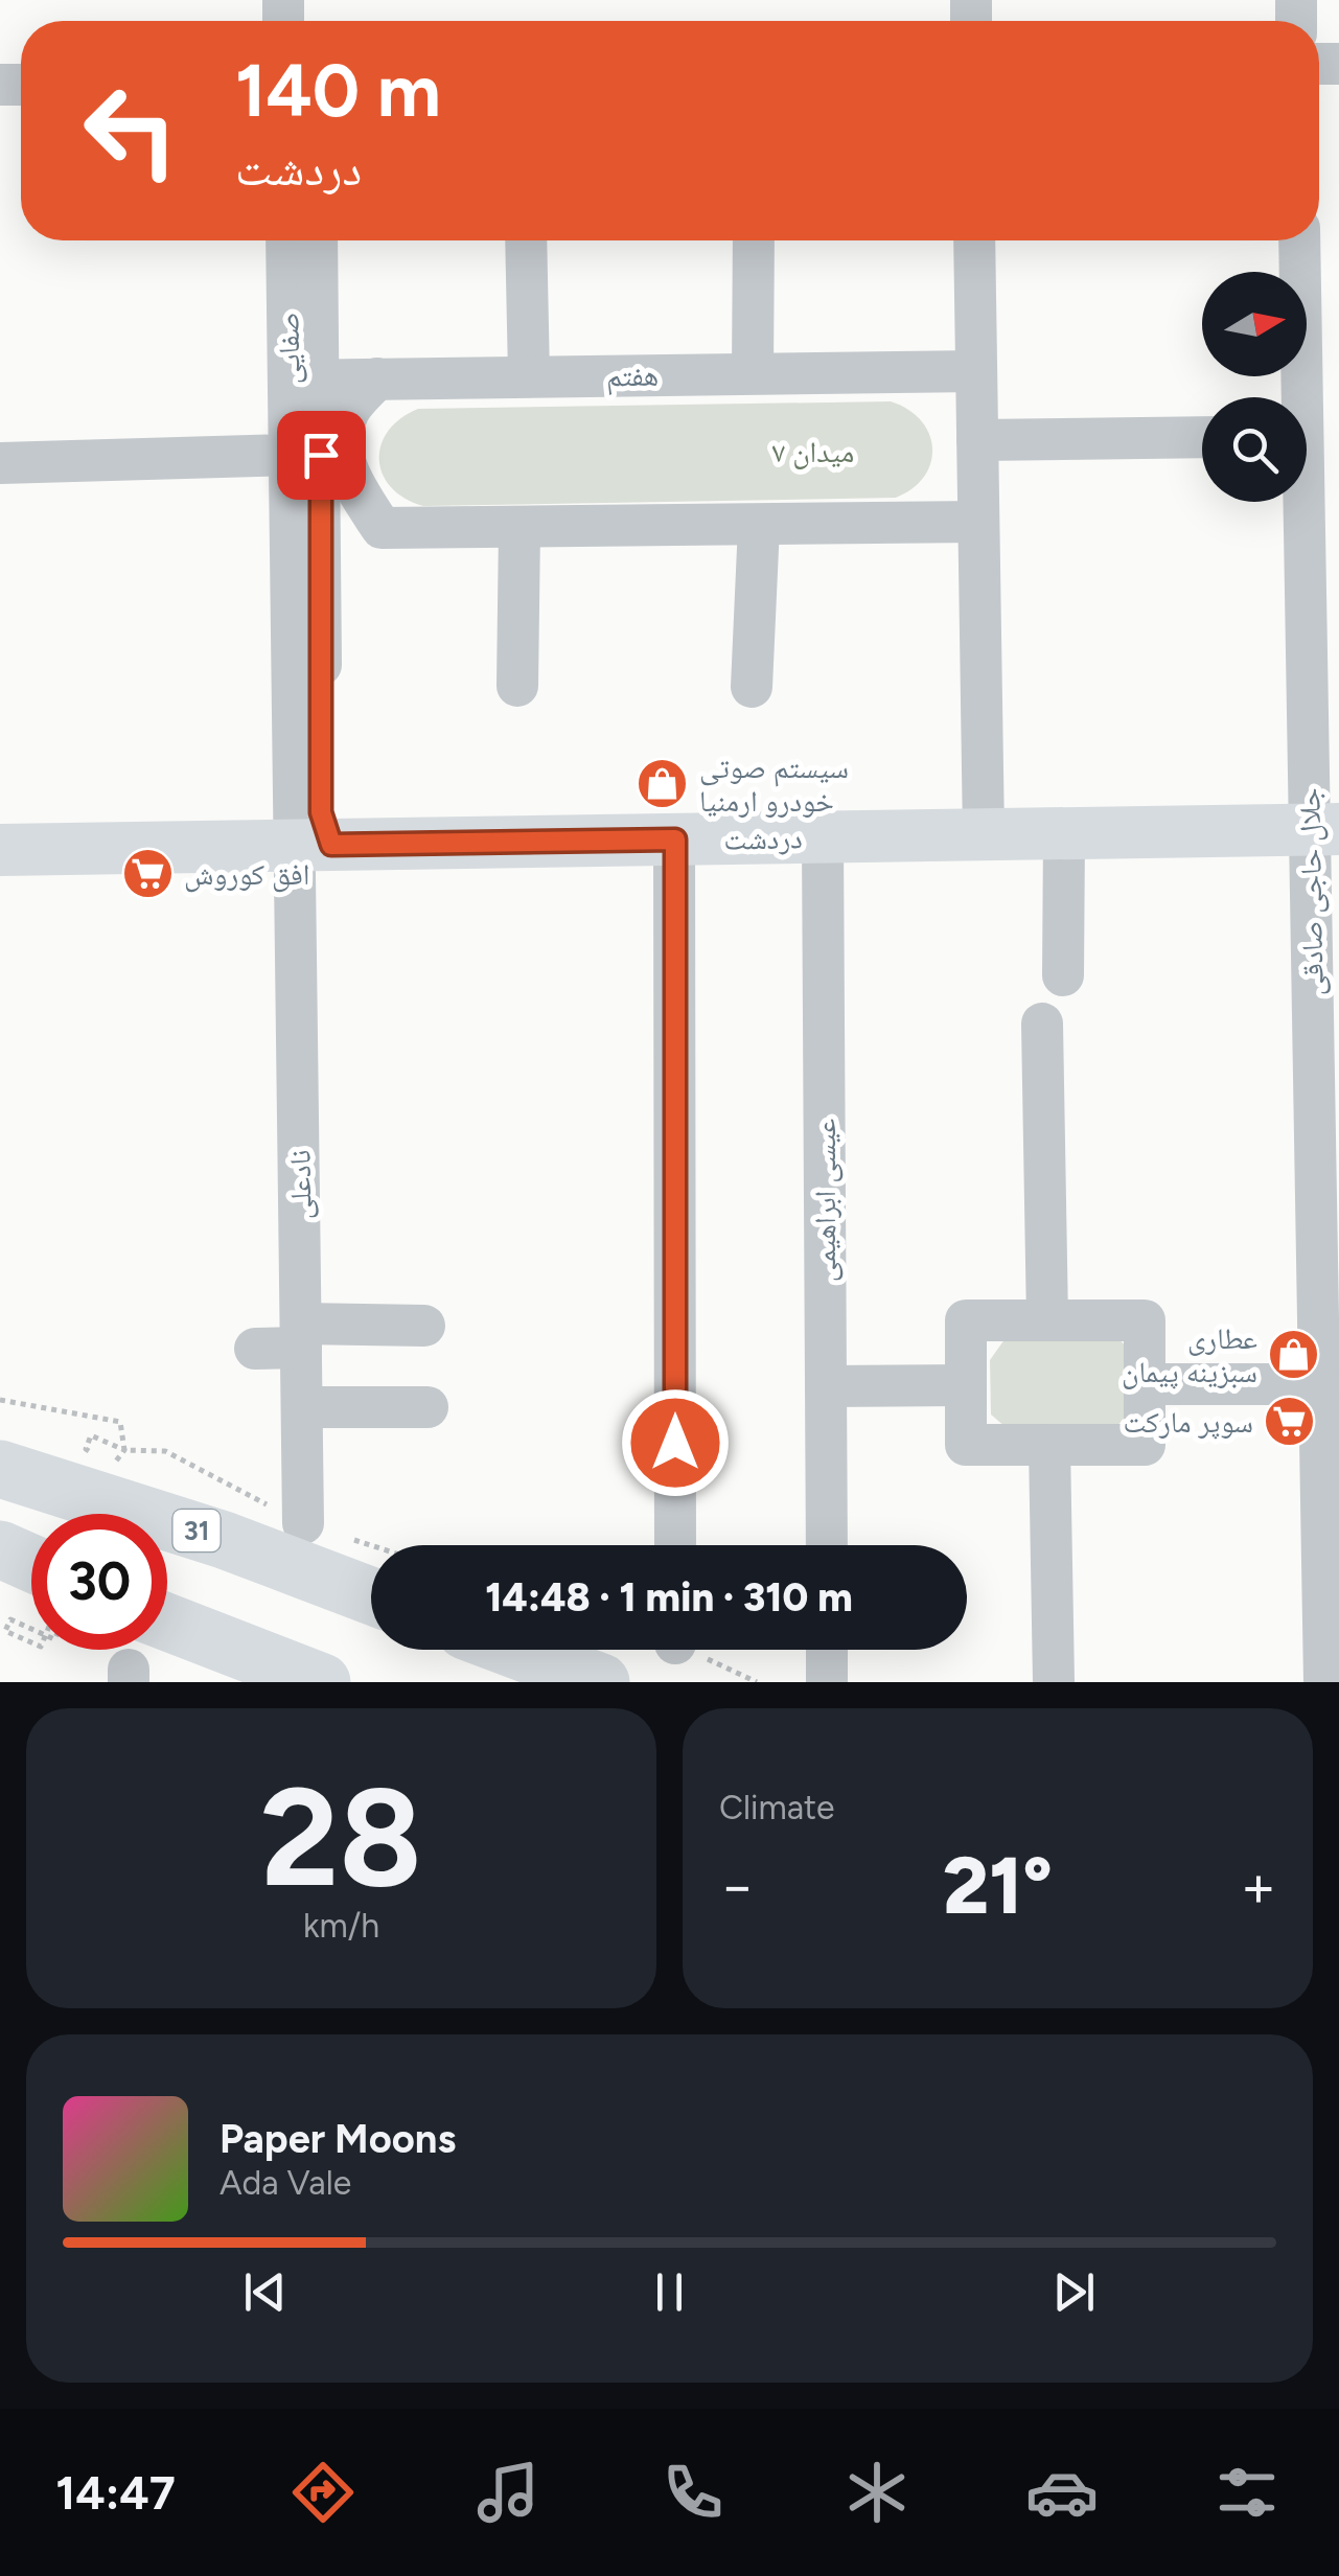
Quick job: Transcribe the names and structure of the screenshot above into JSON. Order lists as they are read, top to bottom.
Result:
{
  "streets": {
    "highway": ["31"],
    "main road": ["دردشت"],
    "street": [
      "صفایی",
      "هفتم",
      "جلال حاجی صادقی",
      "نادعلی",
      "عیسی ابراهیمی"
    ]
  },
  "crossings": [
    ["صفایی", "هفتم"],
    ["صفایی", "نادعلی"],
    ["دردشت", "جلال حاجی صادقی"],
    ["دردشت", "نادعلی"],
    ["دردشت", "عیسی ابراهیمی"]
  ],
  "parks": ["میدان ۷"],
  "places": {
    "shop": ["سیستم صوتی خودرو ارمنیا", "عطاری سبزینه پیمان"],
    "supermarket": ["افق کوروش", "سوپر مارکت"]
  },
  "north": "right",
  "page": {
    "turn": ["140 m", "دردشت"],
    "limit": "30",
    "trip": "14:48 · 1 min · 310 m",
    "tile": [
      ["28", "km/h"],
      "Climate"
    ],
    "heat": ["−", "21°", "+"],
    "song": ["Paper Moons", "Ada Vale"],
    "tabs": "14:47"
  }
}
